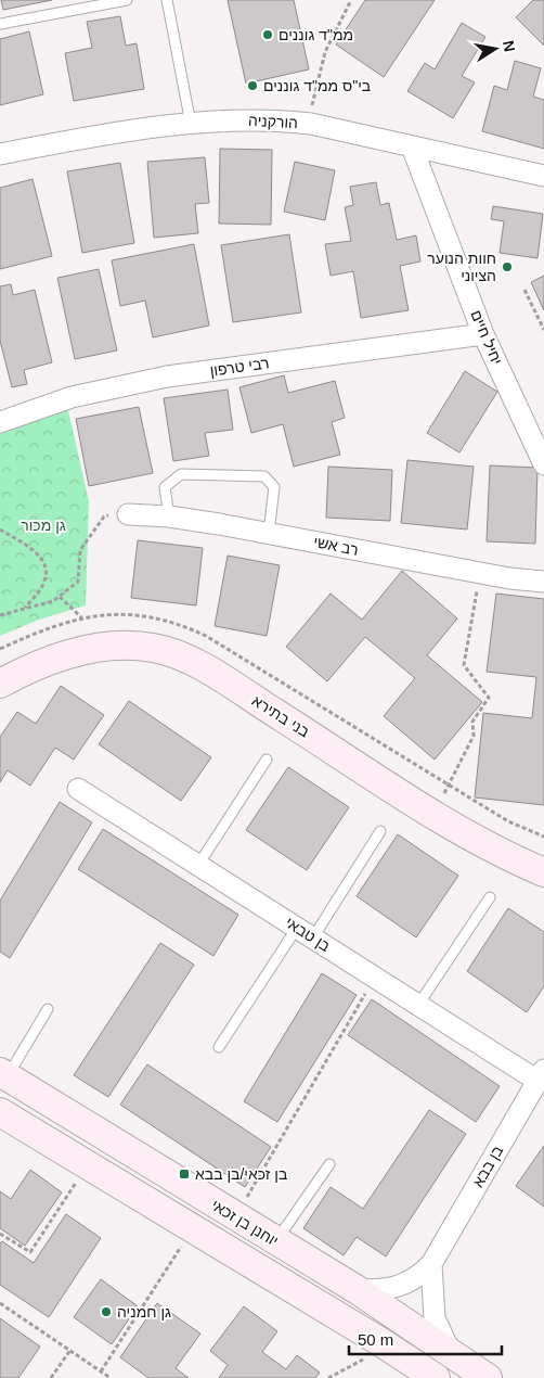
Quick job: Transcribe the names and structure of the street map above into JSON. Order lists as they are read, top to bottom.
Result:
{
  "streets": {
    "street": [
      "הורקניה",
      "יחיל חיים",
      "רבי טרפון",
      "רב אשי",
      "בני בתירא",
      "בן טבאי",
      "בן בבא",
      "יוחנן בן זכאי"
    ]
  },
  "crossings": [
    ["הורקניה", "יחיל חיים"],
    ["יחיל חיים", "רבי טרפון"],
    ["בן טבאי", "בן בבא"],
    ["בן בבא", "יוחנן בן זכאי"]
  ],
  "parks": ["גן מכור"],
  "places": {
    "other": [
      "ממ\"ד גוננים",
      "בי\"ס ממ\"ד גוננים",
      "חוות הנוער הציוני",
      "גן חמניה"
    ],
    "transit": ["בן זכאי/בן בבא"]
  },
  "scale_bar": "50 m",
  "north": "right"
}
